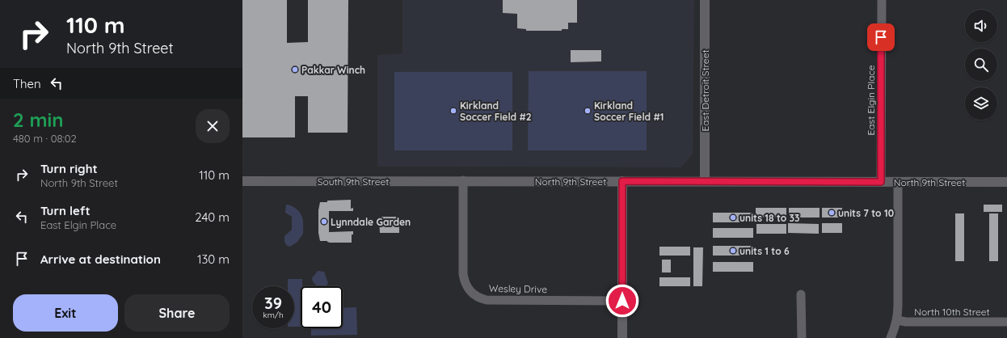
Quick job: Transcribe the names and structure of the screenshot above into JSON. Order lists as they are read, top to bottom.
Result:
{
  "streets": {
    "main road": ["East Detroit Street", "South 9th Street", "North 9th Street"],
    "street": ["East Elgin Place", "Wesley Drive", "North 10th Street"]
  },
  "crossings": [
    ["East Detroit Street", "North 9th Street"],
    ["East Elgin Place", "North 9th Street"],
    ["South 9th Street", "North 9th Street"],
    ["South 9th Street", "Wesley Drive"],
    ["North 9th Street", "Wesley Drive"]
  ],
  "places": [
    "Pakkar Winch",
    "Kirkland Soccer Field #2",
    "Kirkland Soccer Field #1",
    "units 7 to 10",
    "units 18 to 33",
    "Lynndale Garden",
    "units 1 to 6"
  ],
  "page": {
    "turn": ["110 m", "North 9th Street"],
    "then": "Then",
    "heading": ["2 min", "480 m · 08:02"],
    "list": [
      {
        "name": "Turn right",
        "note": "North 9th Street",
        "value": "110 m"
      },
      {
        "name": "Turn left",
        "note": "East Elgin Place",
        "value": "240 m"
      },
      {
        "name": "Arrive at destination",
        "value": "130 m"
      }
    ],
    "speed": "39 km/h",
    "limit": "40",
    "buttons": ["Exit", "Share"]
  }
}
